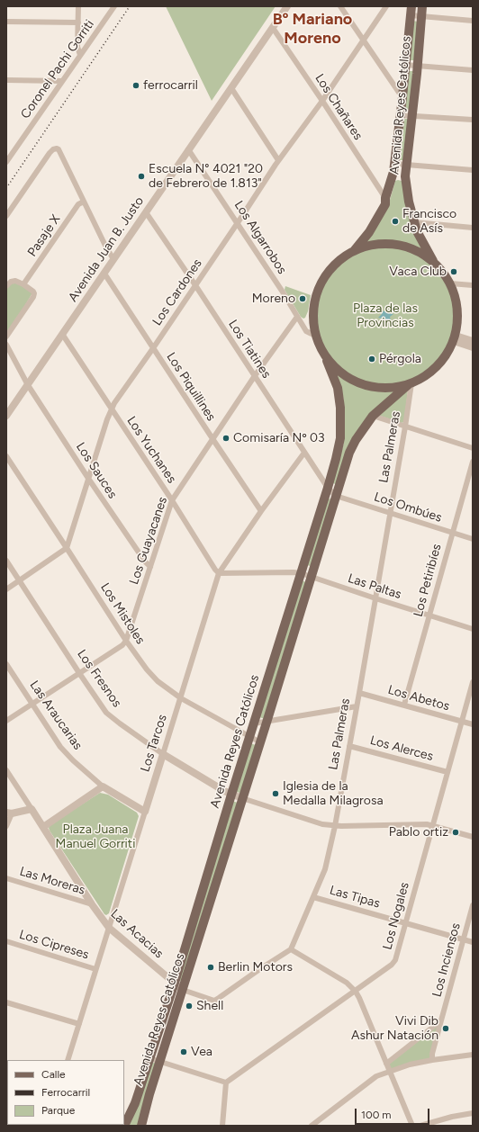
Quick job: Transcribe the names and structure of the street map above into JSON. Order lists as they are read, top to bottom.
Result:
{
  "streets": {
    "main road": ["Avenida Reyes Católicos"],
    "street": [
      "Coronel Pachi Gorriti",
      "Los Chañares",
      "Pasaje X",
      "Los Algarrobos",
      "Avenida Juan B. Justo",
      "Los Cardones",
      "Los Tiatines",
      "Los Piquillines",
      "Las Palmeras",
      "Los Yuchanes",
      "Los Sauces",
      "Los Ombúes",
      "Los Guayacanes",
      "Los Petiribíes",
      "Las Paltas",
      "Los Mistoles",
      "Los Fresnos",
      "Los Abetos",
      "Las Araucarias",
      "Los Tarcos",
      "Los Alerces",
      "Las Moreras",
      "Las Tipas",
      "Los Nogales",
      "Las Acacias",
      "Los Cipreses",
      "Los Inciensos"
    ]
  },
  "crossings": [
    ["Avenida Reyes Católicos", "Los Chañares"],
    ["Avenida Reyes Católicos", "Los Algarrobos"],
    ["Avenida Reyes Católicos", "Los Tiatines"],
    ["Avenida Reyes Católicos", "Las Palmeras"],
    ["Avenida Reyes Católicos", "Los Ombúes"],
    ["Avenida Reyes Católicos", "Las Paltas"],
    ["Avenida Reyes Católicos", "Los Mistoles"],
    ["Avenida Reyes Católicos", "Los Fresnos"],
    ["Avenida Reyes Católicos", "Las Acacias"],
    ["Los Chañares", "Avenida Juan B. Justo"],
    ["Los Chañares", "Los Cardones"],
    ["Los Algarrobos", "Avenida Juan B. Justo"],
    ["Los Algarrobos", "Los Cardones"],
    ["Los Algarrobos", "Los Guayacanes"],
    ["Avenida Juan B. Justo", "Los Tiatines"],
    ["Avenida Juan B. Justo", "Los Piquillines"],
    ["Avenida Juan B. Justo", "Los Yuchanes"],
    ["Avenida Juan B. Justo", "Los Sauces"],
    ["Los Cardones", "Los Tiatines"],
    ["Los Cardones", "Los Piquillines"],
    ["Los Cardones", "Los Yuchanes"],
    ["Los Cardones", "Los Sauces"],
    ["Los Cardones", "Los Mistoles"],
    ["Los Tiatines", "Los Ombúes"],
    ["Los Tiatines", "Los Guayacanes"],
    ["Los Tiatines", "Los Tarcos"],
    ["Los Piquillines", "Los Guayacanes"],
    ["Los Piquillines", "Los Tarcos"],
    ["Las Palmeras", "Los Ombúes"],
    ["Las Palmeras", "Las Paltas"],
    ["Las Palmeras", "Los Abetos"],
    ["Las Palmeras", "Los Alerces"],
    ["Las Palmeras", "Las Tipas"],
    ["Los Yuchanes", "Los Guayacanes"],
    ["Los Yuchanes", "Los Tarcos"],
    ["Los Sauces", "Los Guayacanes"],
    ["Los Ombúes", "Los Petiribíes"],
    ["Los Guayacanes", "Los Mistoles"],
    ["Los Petiribíes", "Las Paltas"],
    ["Los Petiribíes", "Los Abetos"],
    ["Los Mistoles", "Los Tarcos"],
    ["Los Fresnos", "Los Tarcos"],
    ["Los Abetos", "Los Nogales"],
    ["Las Araucarias", "Los Tarcos"],
    ["Los Tarcos", "Las Acacias"],
    ["Los Tarcos", "Los Cipreses"],
    ["Los Alerces", "Los Nogales"],
    ["Las Moreras", "Las Acacias"],
    ["Las Tipas", "Los Nogales"],
    ["Las Tipas", "Los Inciensos"]
  ],
  "districts": ["Bº Mariano Moreno"],
  "parks": ["Plaza de las Provincias", "Plaza Juana Manuel Gorriti"],
  "places": [
    "ferrocarril",
    "Escuela N° 4021 \"20 de Febrero de 1.813\"",
    "Francisco de Asís",
    "Vaca Club",
    "Moreno",
    "Pérgola",
    "Comisaría Nº 03",
    "Iglesia de la Medalla Milagrosa",
    "Pablo ortiz",
    "Berlin Motors",
    "Shell",
    "Vivi Dib Ashur Natación",
    "Vea"
  ],
  "legend": ["Calle", "Ferrocarril", "Parque"],
  "scale_bar": "100 m"
}
